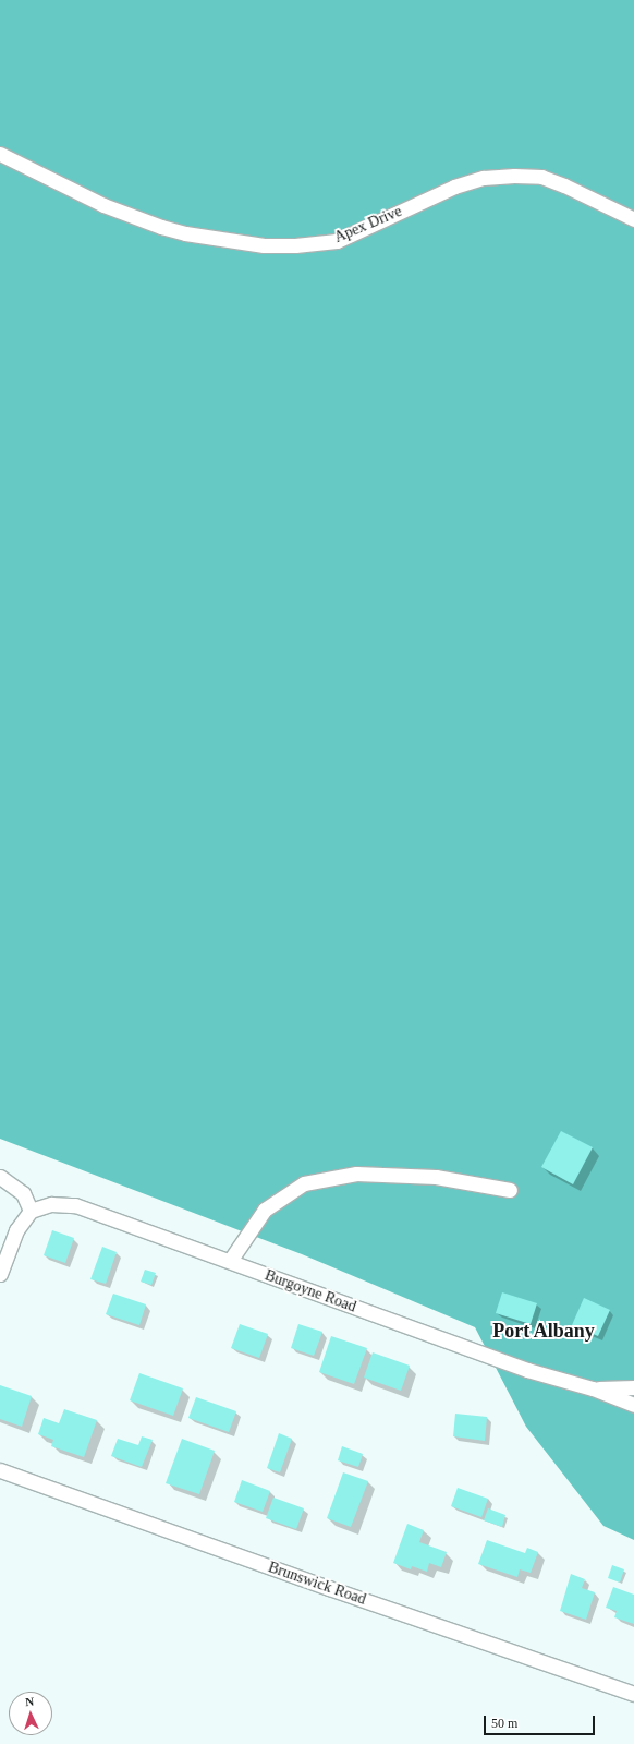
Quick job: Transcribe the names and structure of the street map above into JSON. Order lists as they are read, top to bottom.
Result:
{
  "streets": {
    "street": ["Apex Drive", "Burgoyne Road", "Brunswick Road"]
  },
  "districts": ["Port Albany"],
  "scale_bar": "50 m",
  "north": "top"
}
